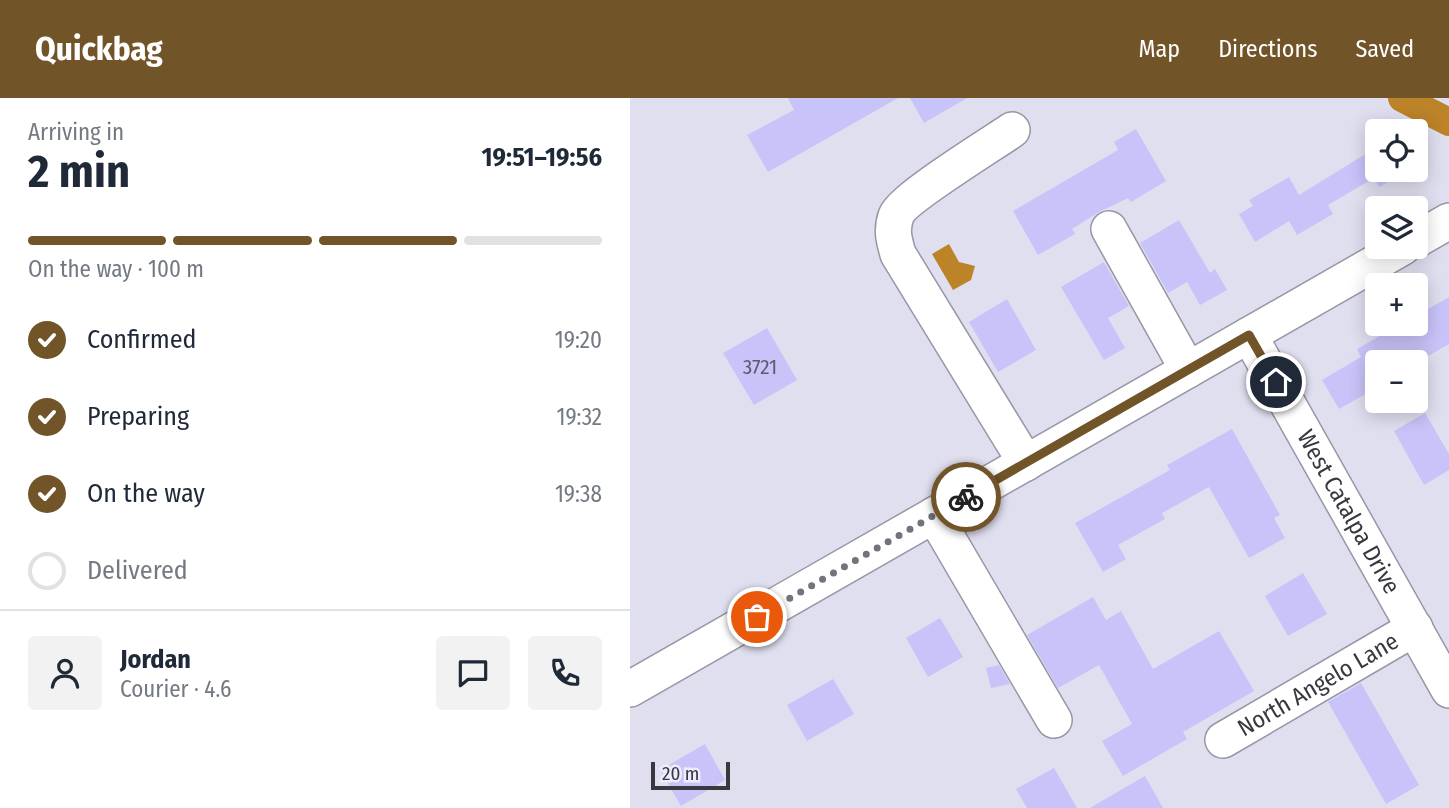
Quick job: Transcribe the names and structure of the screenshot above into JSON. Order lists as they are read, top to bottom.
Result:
{
  "streets": {
    "street": ["West Catalpa Drive", "North Angelo Lane"]
  },
  "crossings": [
    ["West Catalpa Drive", "North Angelo Lane"]
  ],
  "house_numbers": ["3721"],
  "scale_bar": "20 m",
  "page": {
    "header": "Quickbag",
    "nav": ["Map", "Directions", "Saved"],
    "heading": ["2 min", "Arriving in", "19:51–19:56"],
    "panel": ["Jordan", "Courier · 4.6"],
    "map_buttons": ["+", "−"],
    "bar": "On the way · 100 m",
    "list": [
      ["Confirmed", "19:20"],
      ["Preparing", "19:32"],
      ["On the way", "19:38"],
      "Delivered"
    ],
    "scale": "20 m"
  }
}
